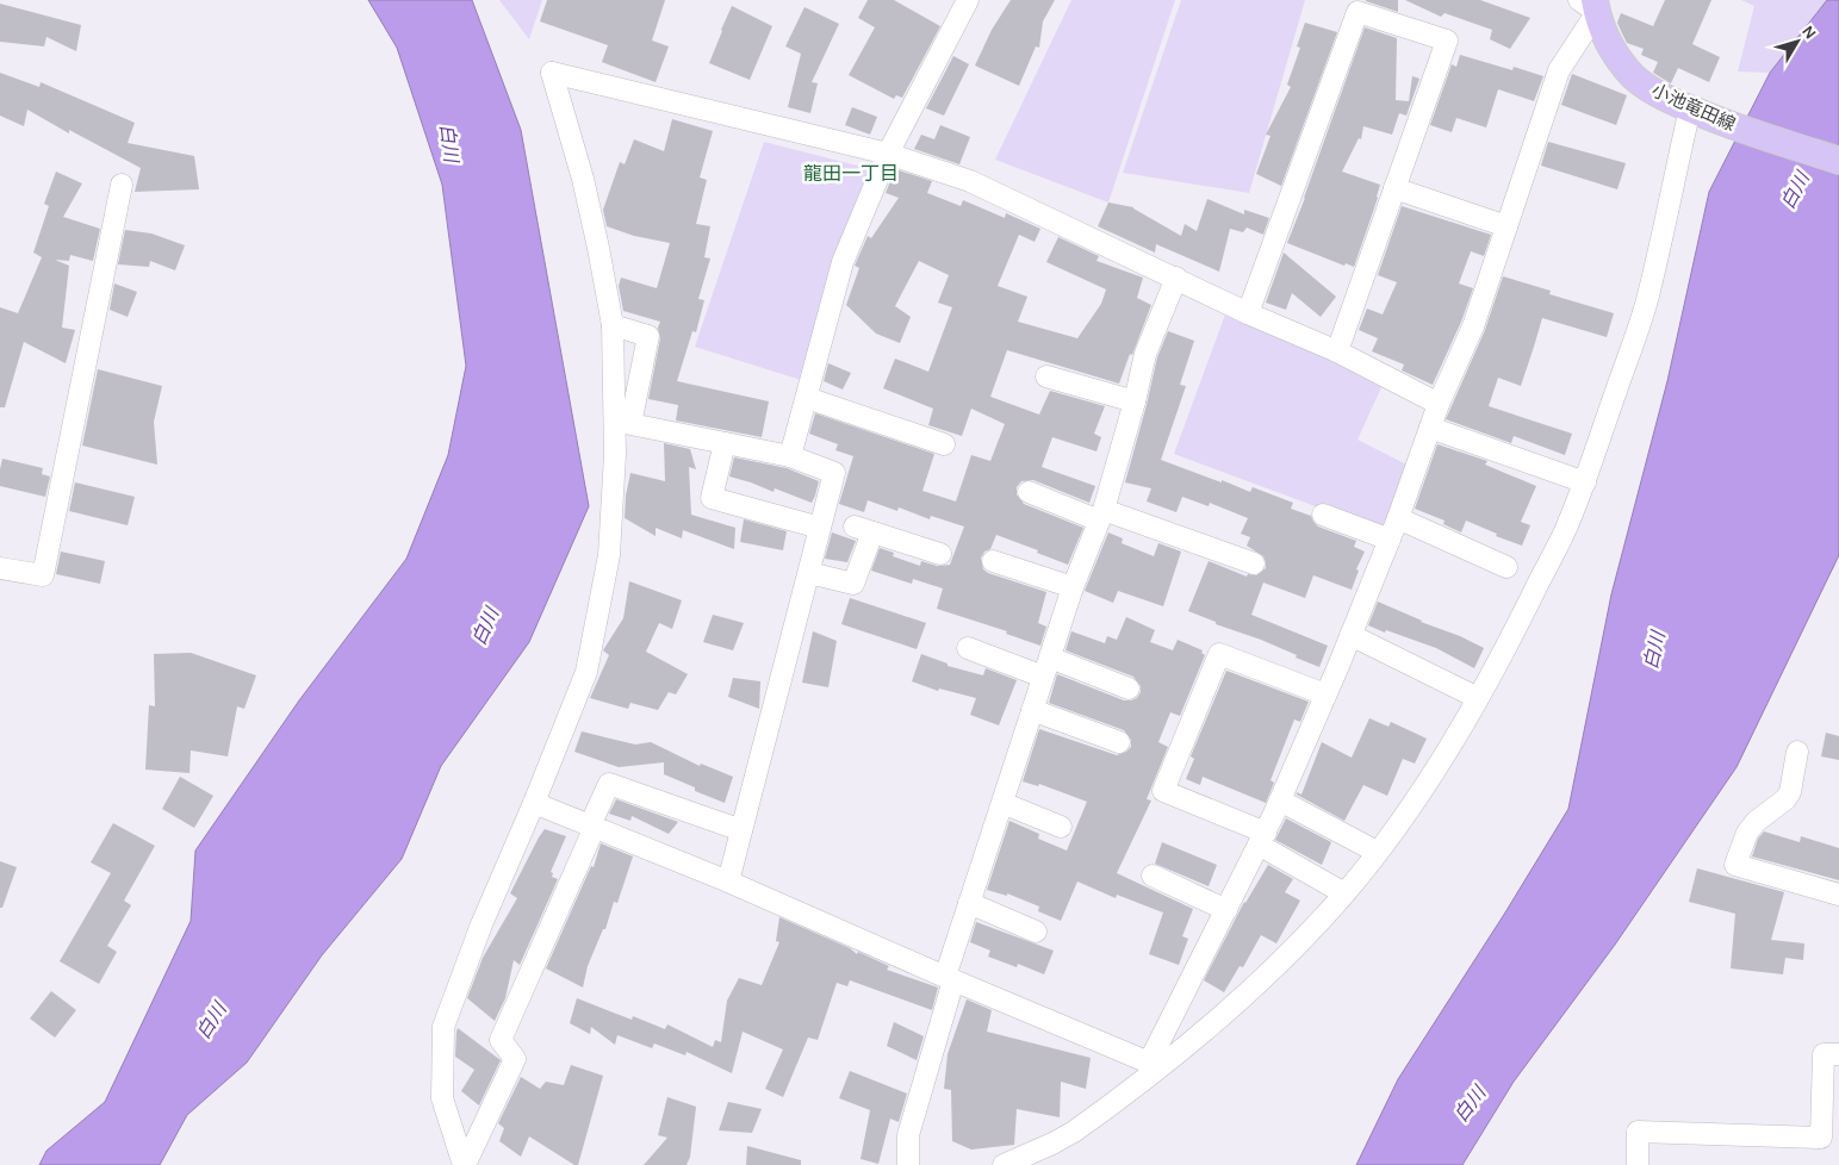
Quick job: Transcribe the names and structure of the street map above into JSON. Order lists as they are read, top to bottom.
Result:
{
  "streets": {
    "main road": ["小池竜田線"]
  },
  "districts": ["龍田一丁目"],
  "water": ["白川"],
  "north": "top right"
}
